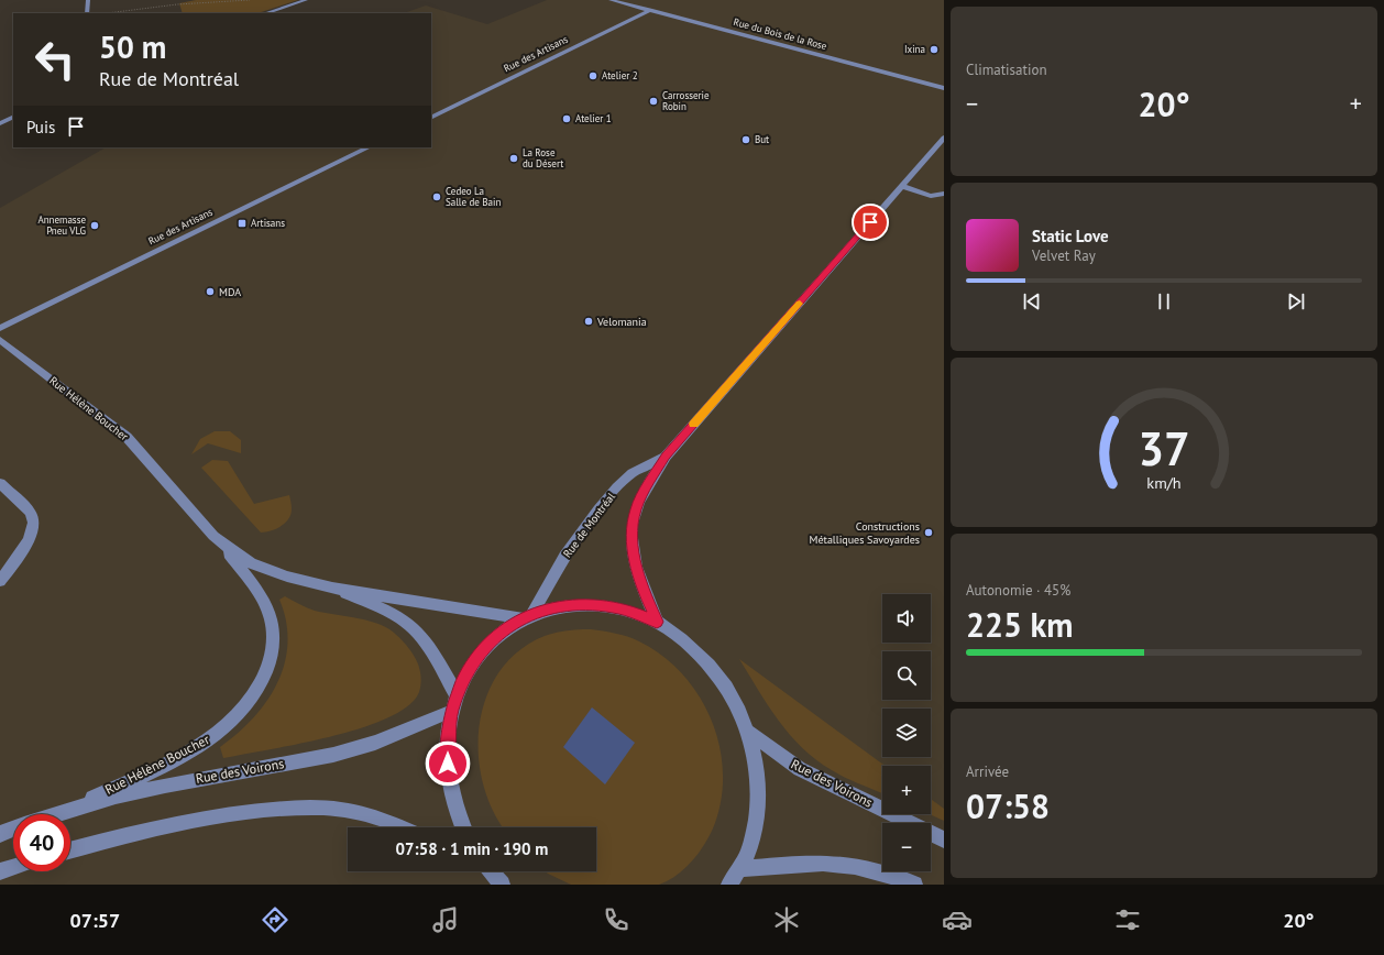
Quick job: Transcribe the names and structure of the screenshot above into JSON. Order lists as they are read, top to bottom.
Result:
{
  "streets": {
    "street": [
      "Rue du Bois de la Rose",
      "Rue des Artisans",
      "Rue Hélène Boucher",
      "Rue de Montréal",
      "Rue des Voirons"
    ]
  },
  "crossings": [
    ["Rue du Bois de la Rose", "Rue des Artisans"],
    ["Rue Hélène Boucher", "Rue de Montréal"],
    ["Rue Hélène Boucher", "Rue des Voirons"]
  ],
  "places": {
    "other": [
      "Ixina",
      "Atelier 2",
      "Carrosserie Robin",
      "Atelier 1",
      "But",
      "La Rose du Désert",
      "Cedeo La Salle de Bain",
      "Annemasse Pneu VLG",
      "MDA",
      "Velomania",
      "Constructions Métalliques Savoyardes"
    ],
    "transit": ["Artisans"]
  },
  "page": {
    "tile": [
      "Climatisation",
      ["Autonomie · 45%", "225 km"],
      ["Arrivée", "07:58"]
    ],
    "turn": ["50 m", "Rue de Montréal"],
    "heat": ["−", "20°", "+"],
    "then": "Puis",
    "song": ["Static Love", "Velvet Ray"],
    "map_buttons": ["+", "−"],
    "limit": "40",
    "trip": "07:58 · 1 min · 190 m",
    "tabs": ["07:57", "20°"],
    "gauge": ["37", "km/h"]
  }
}
